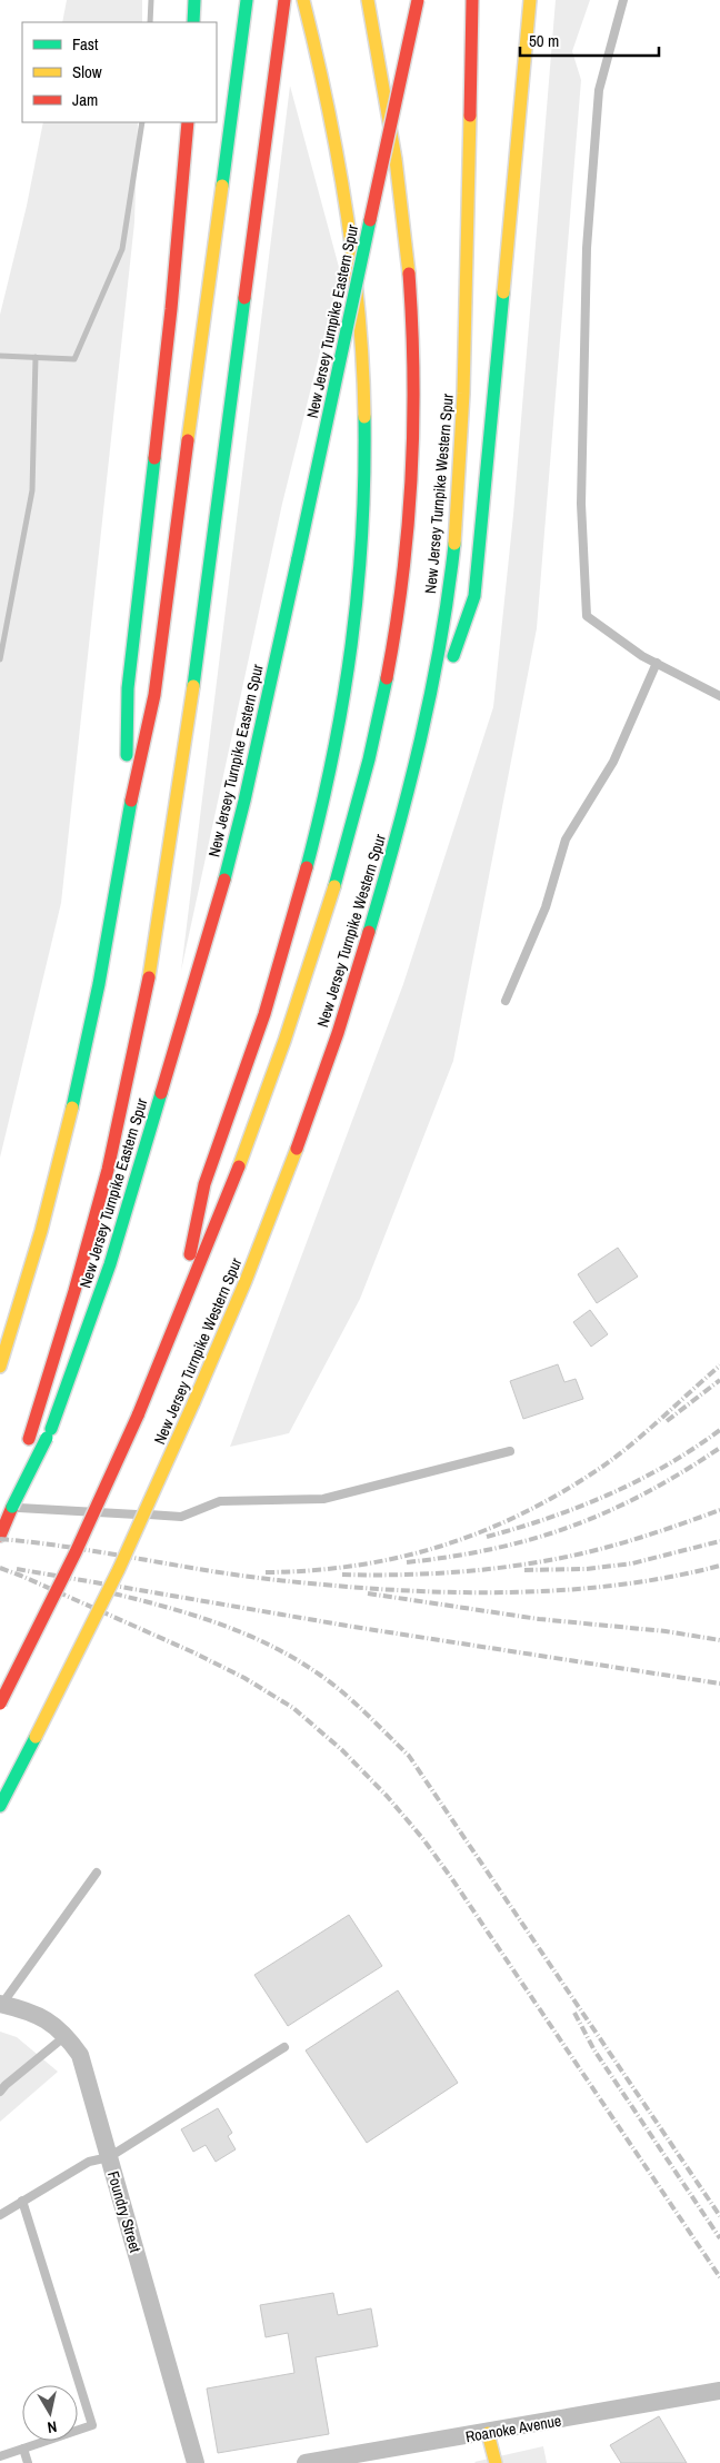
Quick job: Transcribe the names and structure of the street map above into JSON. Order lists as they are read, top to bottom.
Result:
{
  "streets": {
    "highway": ["New Jersey Turnpike Eastern Spur", "New Jersey Turnpike Western Spur"],
    "street": ["Foundry Street", "Roanoke Avenue"]
  },
  "legend": ["Fast", "Slow", "Jam"],
  "scale_bar": "50 m",
  "north": "bottom"
}
